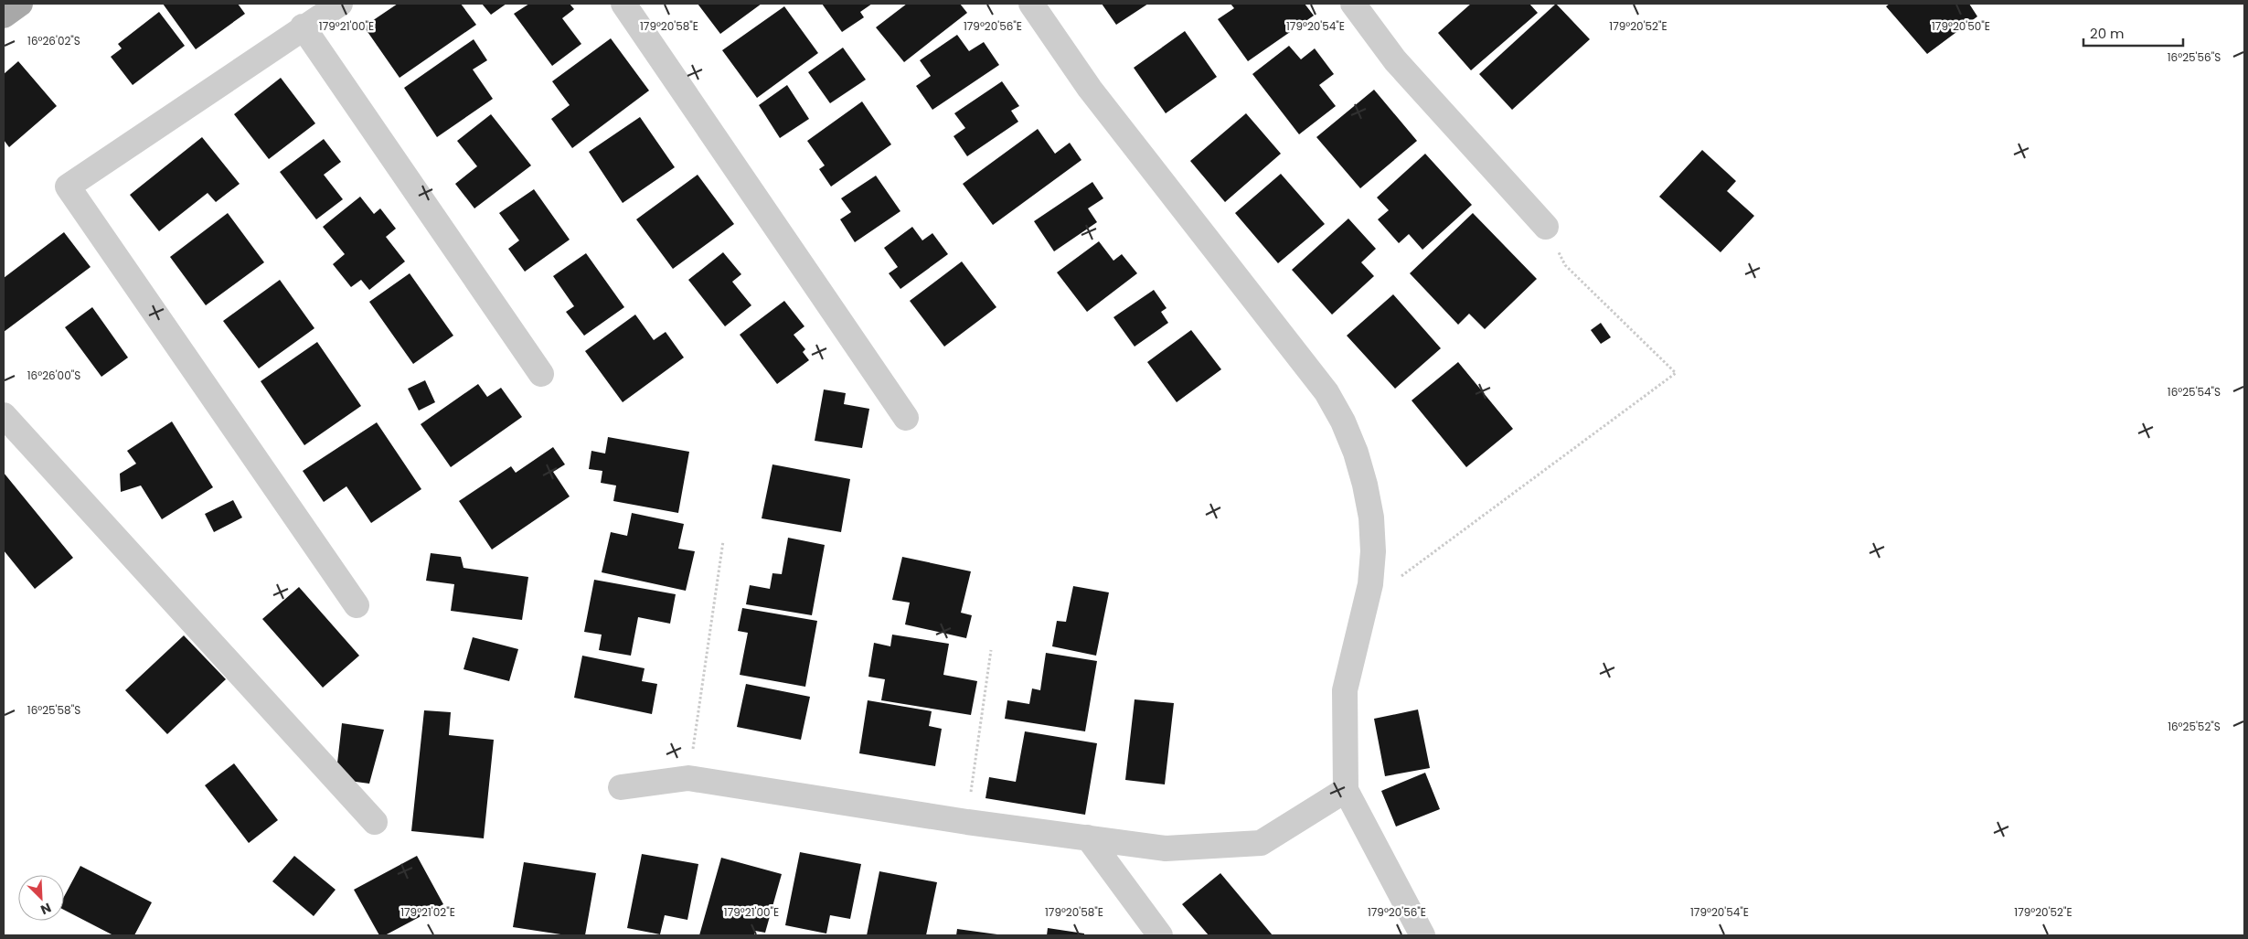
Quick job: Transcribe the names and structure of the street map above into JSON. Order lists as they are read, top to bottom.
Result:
{
  "scale_bar": "20 m",
  "north": "bottom right",
  "coordinates": [
    "179°21'00\"E",
    "179°20'58\"E",
    "179°20'56\"E",
    "179°20'54\"E",
    "179°20'52\"E",
    "179°20'50\"E",
    "16°26'02\"S",
    "16°25'56\"S",
    "16°26'00\"S",
    "16°25'54\"S",
    "16°25'58\"S",
    "16°25'52\"S",
    "179°21'02\"E"
  ]
}
